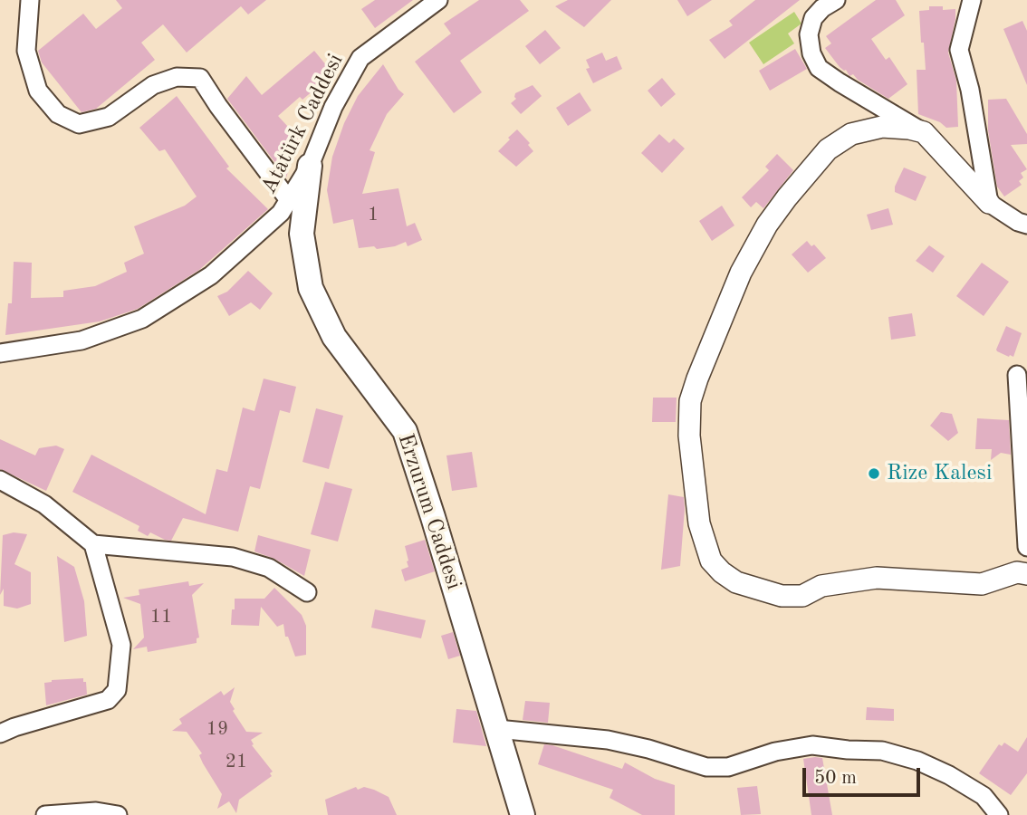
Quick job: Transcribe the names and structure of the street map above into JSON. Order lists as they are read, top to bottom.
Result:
{
  "streets": {
    "main road": ["Erzurum Caddesi"],
    "street": ["Atatürk Caddesi"]
  },
  "crossings": [
    ["Atatürk Caddesi", "Erzurum Caddesi"]
  ],
  "places": ["Rize Kalesi"],
  "house_numbers": [
    "1",
    "11",
    "19",
    "21"
  ],
  "scale_bar": "50 m"
}
